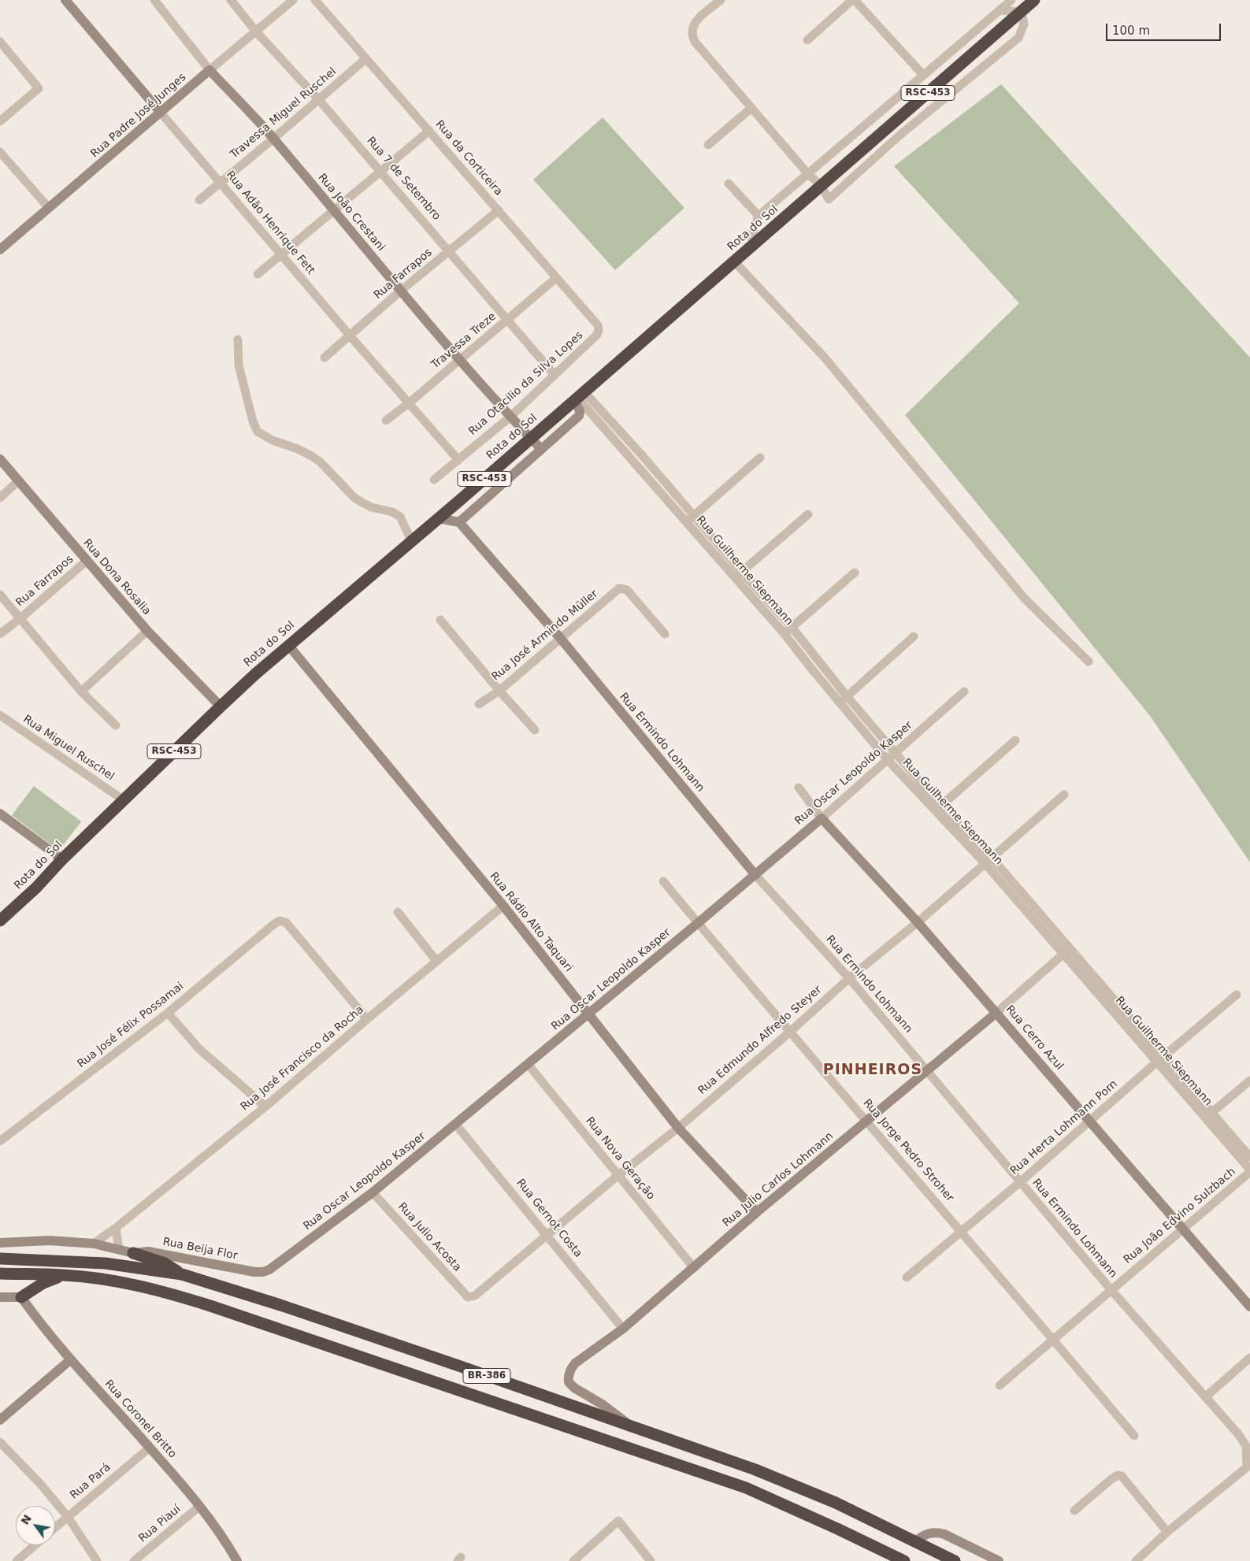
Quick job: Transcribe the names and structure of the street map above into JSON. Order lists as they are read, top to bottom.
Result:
{
  "streets": {
    "highway": ["RSC-453", "Rota do Sol", "BR-386"],
    "street": [
      "Travessa Miguel Ruschel",
      "Rua Padre José Junges",
      "Rua da Corticeira",
      "Rua 7 de Setembro",
      "Rua João Crestani",
      "Rua Adão Henrique Fett",
      "Rua Farrapos",
      "Travessa Treze",
      "Rua Otacilio da Silva Lopes",
      "Rua Guilherme Siepmann",
      "Rua Dona Rosalia",
      "Rua José Armindo Müller",
      "Rua Ermindo Lohmann",
      "Rua Miguel Ruschel",
      "Rua Oscar Leopoldo Kasper",
      "Rua Rádio Alto Taquari",
      "Rua José Félix Possamai",
      "Rua Cerro Azul",
      "Rua Edmundo Alfredo Steyer",
      "Rua José Francisco da Rocha",
      "Rua Herta Lohmann Porn",
      "Rua Jorge Pedro Stroher",
      "Rua Nova Geração",
      "Rua Julio Carlos Lohmann",
      "Rua João Edvino Sulzbach",
      "Rua Gernot Costa",
      "Rua Julio Acosta",
      "Rua Beija Flor",
      "Rua Coronel Britto",
      "Rua Pará",
      "Rua Piauí"
    ]
  },
  "crossings": [
    ["Travessa Miguel Ruschel", "Rua da Corticeira"],
    ["Travessa Miguel Ruschel", "Rua 7 de Setembro"],
    ["Travessa Miguel Ruschel", "Rua João Crestani"],
    ["Travessa Miguel Ruschel", "Rua Adão Henrique Fett"],
    ["Rua Padre José Junges", "Rua 7 de Setembro"],
    ["Rua Padre José Junges", "Rua João Crestani"],
    ["Rua Padre José Junges", "Rua Adão Henrique Fett"],
    ["Rua da Corticeira", "Rua Farrapos"],
    ["Rua da Corticeira", "Travessa Treze"],
    ["Rua da Corticeira", "Rua Otacilio da Silva Lopes"],
    ["Rua 7 de Setembro", "Rua Farrapos"],
    ["Rua 7 de Setembro", "Travessa Treze"],
    ["Rua 7 de Setembro", "Rua Otacilio da Silva Lopes"],
    ["Rua João Crestani", "Rota do Sol"],
    ["Rua João Crestani", "Rua Farrapos"],
    ["Rua João Crestani", "Travessa Treze"],
    ["Rua João Crestani", "Rua Otacilio da Silva Lopes"],
    ["Rua Adão Henrique Fett", "Rua Farrapos"],
    ["Rua Adão Henrique Fett", "Travessa Treze"],
    ["Rua Adão Henrique Fett", "Rua Otacilio da Silva Lopes"],
    ["Rota do Sol", "Rua Guilherme Siepmann"],
    ["Rota do Sol", "Rua Dona Rosalia"],
    ["Rota do Sol", "Rua Miguel Ruschel"],
    ["Rota do Sol", "Rua Rádio Alto Taquari"],
    ["Rua Farrapos", "Rua Dona Rosalia"],
    ["Rua Guilherme Siepmann", "Rua Oscar Leopoldo Kasper"],
    ["Rua Guilherme Siepmann", "Rua Edmundo Alfredo Steyer"],
    ["Rua Guilherme Siepmann", "Rua Herta Lohmann Porn"],
    ["Rua Guilherme Siepmann", "Rua Julio Carlos Lohmann"],
    ["Rua Guilherme Siepmann", "Rua João Edvino Sulzbach"],
    ["Rua José Armindo Müller", "Rua Ermindo Lohmann"],
    ["Rua Ermindo Lohmann", "Rua Oscar Leopoldo Kasper"],
    ["Rua Ermindo Lohmann", "Rua Edmundo Alfredo Steyer"],
    ["Rua Ermindo Lohmann", "Rua Herta Lohmann Porn"],
    ["Rua Ermindo Lohmann", "Rua Julio Carlos Lohmann"],
    ["Rua Ermindo Lohmann", "Rua João Edvino Sulzbach"],
    ["Rua Oscar Leopoldo Kasper", "Rua Rádio Alto Taquari"],
    ["Rua Oscar Leopoldo Kasper", "Rua Cerro Azul"],
    ["Rua Oscar Leopoldo Kasper", "Rua Jorge Pedro Stroher"],
    ["Rua Oscar Leopoldo Kasper", "Rua Nova Geração"],
    ["Rua Oscar Leopoldo Kasper", "Rua Gernot Costa"],
    ["Rua Oscar Leopoldo Kasper", "Rua Julio Acosta"],
    ["Rua Oscar Leopoldo Kasper", "Rua Beija Flor"],
    ["Rua Rádio Alto Taquari", "Rua Edmundo Alfredo Steyer"],
    ["Rua Rádio Alto Taquari", "Rua José Francisco da Rocha"],
    ["Rua Rádio Alto Taquari", "Rua Julio Carlos Lohmann"],
    ["Rua José Félix Possamai", "Rua José Francisco da Rocha"],
    ["Rua Cerro Azul", "Rua Edmundo Alfredo Steyer"],
    ["Rua Cerro Azul", "Rua Herta Lohmann Porn"],
    ["Rua Cerro Azul", "Rua Julio Carlos Lohmann"],
    ["Rua Cerro Azul", "Rua João Edvino Sulzbach"],
    ["Rua Edmundo Alfredo Steyer", "Rua Jorge Pedro Stroher"],
    ["Rua Edmundo Alfredo Steyer", "Rua Nova Geração"],
    ["Rua Edmundo Alfredo Steyer", "Rua Gernot Costa"],
    ["Rua Edmundo Alfredo Steyer", "Rua Julio Acosta"],
    ["Rua José Francisco da Rocha", "Rua Beija Flor"],
    ["Rua Herta Lohmann Porn", "Rua Jorge Pedro Stroher"],
    ["Rua Jorge Pedro Stroher", "Rua Julio Carlos Lohmann"],
    ["Rua Jorge Pedro Stroher", "Rua João Edvino Sulzbach"],
    ["Rua Nova Geração", "Rua Julio Carlos Lohmann"],
    ["Rua Julio Carlos Lohmann", "Rua Gernot Costa"],
    ["Rua Julio Carlos Lohmann", "BR-386"],
    ["Rua Coronel Britto", "Rua Pará"],
    ["Rua Coronel Britto", "Rua Piauí"]
  ],
  "districts": ["PINHEIROS"],
  "scale_bar": "100 m",
  "north": "top left"
}
